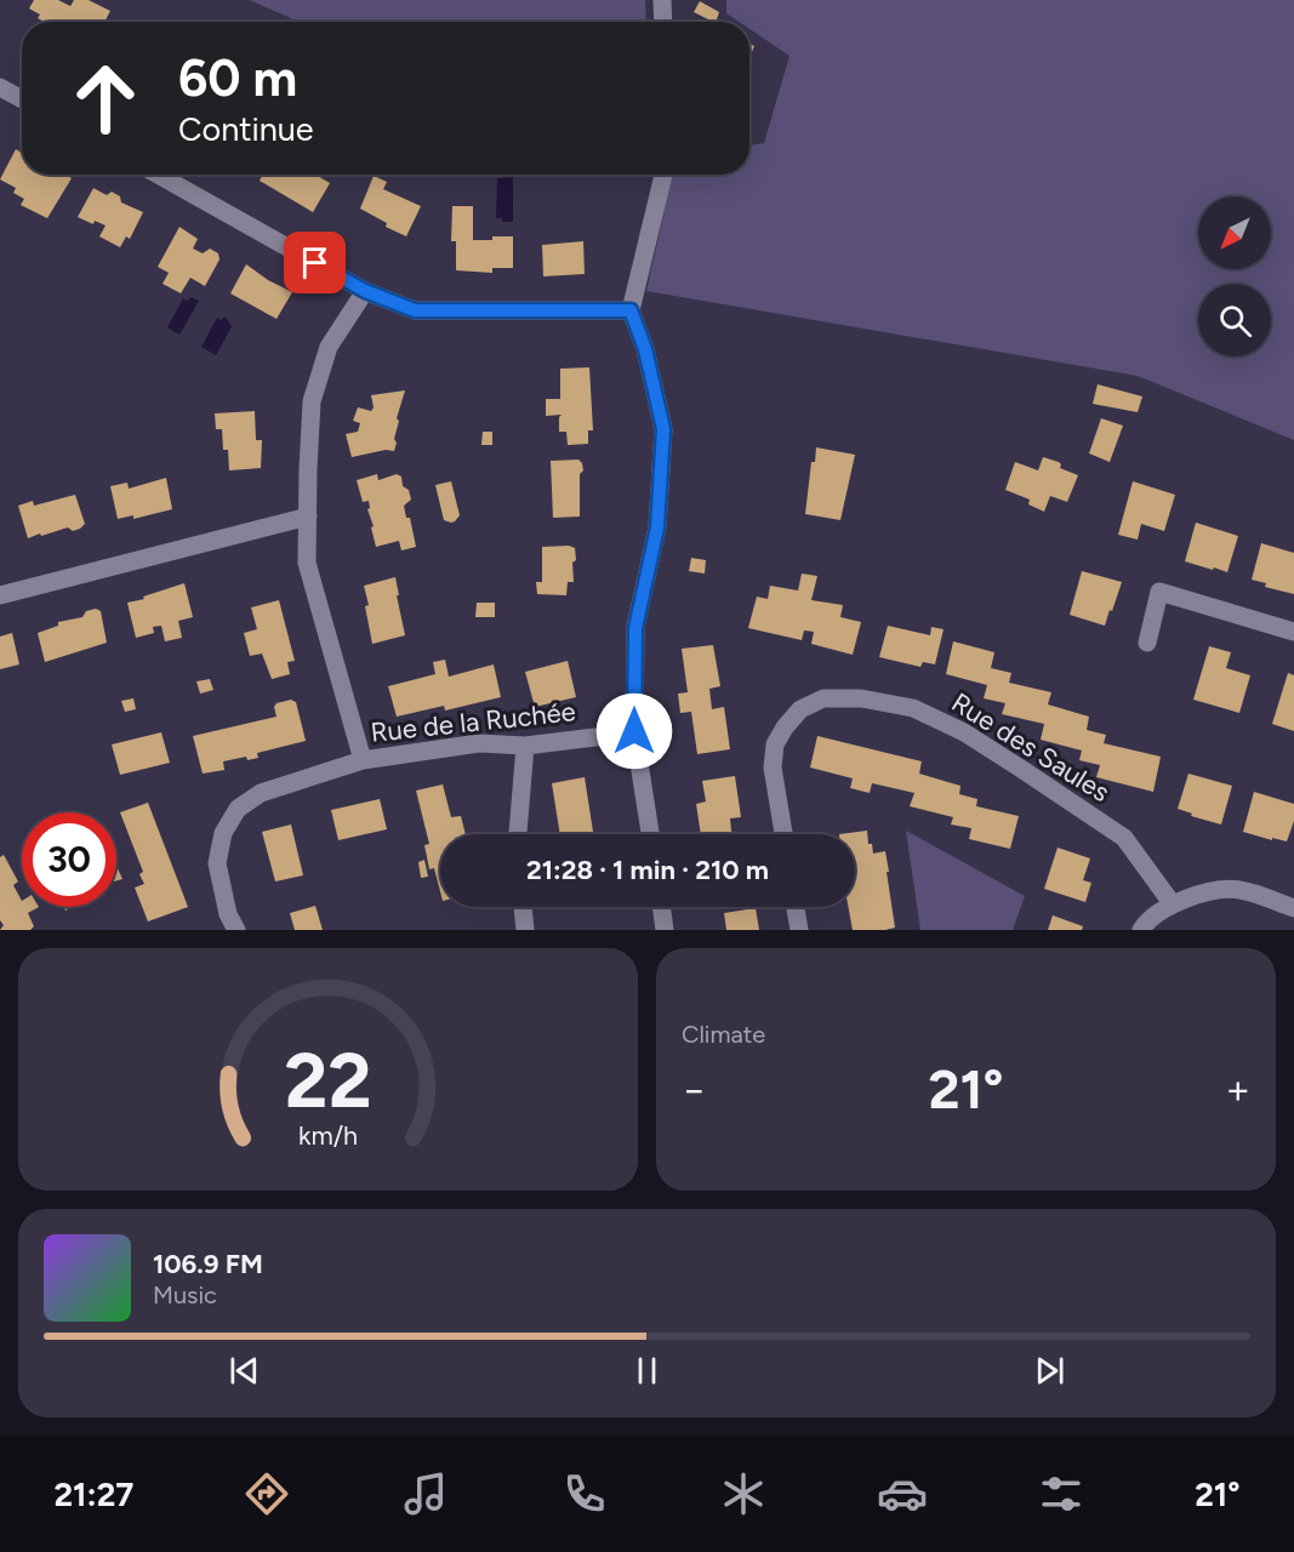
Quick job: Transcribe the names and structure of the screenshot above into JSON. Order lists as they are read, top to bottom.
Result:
{
  "streets": {
    "street": ["Rue de la Ruchée", "Rue des Saules"]
  },
  "north": "bottom left",
  "page": {
    "turn": ["60 m", "Continue"],
    "limit": "30",
    "trip": "21:28 · 1 min · 210 m",
    "tile": "Climate",
    "heat": ["−", "21°", "+"],
    "song": ["106.9 FM", "Music"],
    "tabs": ["21:27", "21°"],
    "gauge": ["22", "km/h"]
  }
}
